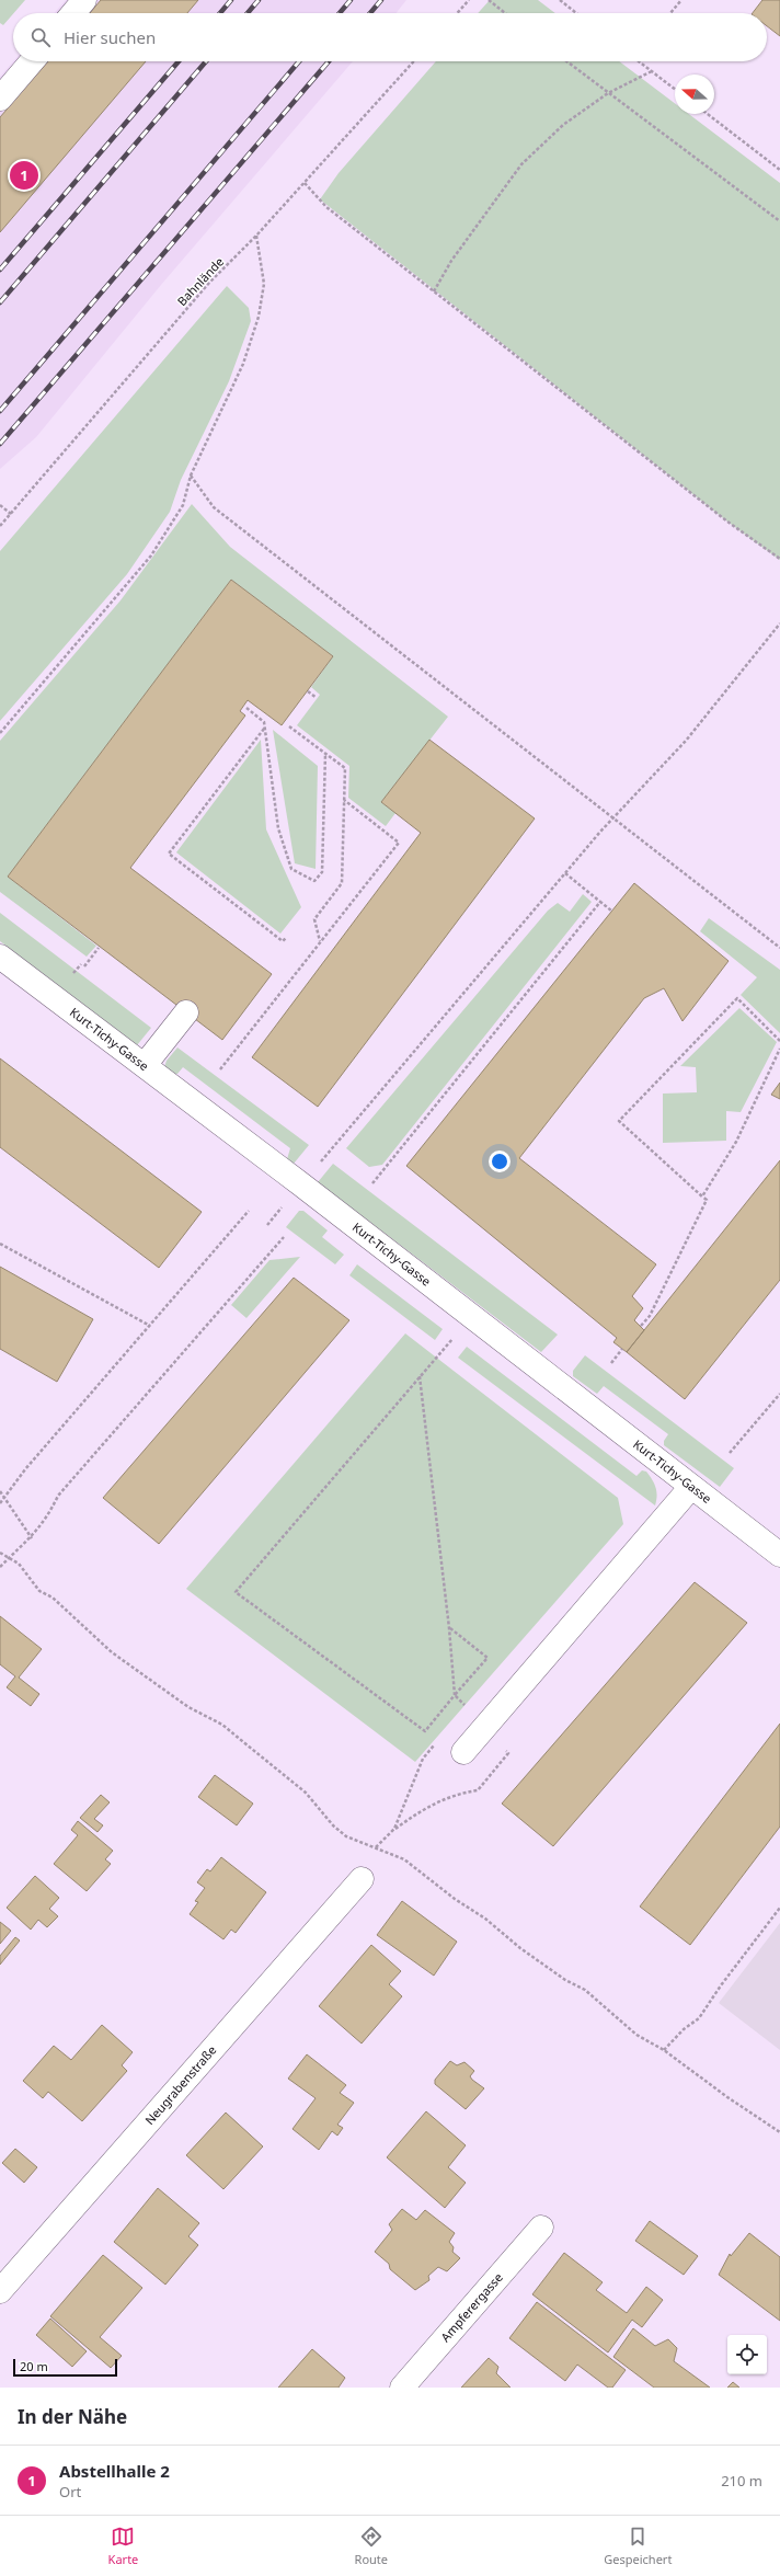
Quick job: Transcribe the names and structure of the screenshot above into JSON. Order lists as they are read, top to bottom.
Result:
{
  "streets": {
    "street": ["Kurt-Tichy-Gasse", "Neugrabenstraße", "Ampferergasse"],
    "path": ["Bahnlände"]
  },
  "scale_bar": "20 m",
  "north": "left",
  "page": {
    "search": "Hier suchen",
    "pins": "1",
    "scale": "20 m",
    "heading": "In der Nähe",
    "list": [
      {
        "mark": "1",
        "name": "Abstellhalle 2",
        "note": "Ort",
        "value": "210 m"
      }
    ],
    "nav": ["Karte", "Route", "Gespeichert"]
  }
}
